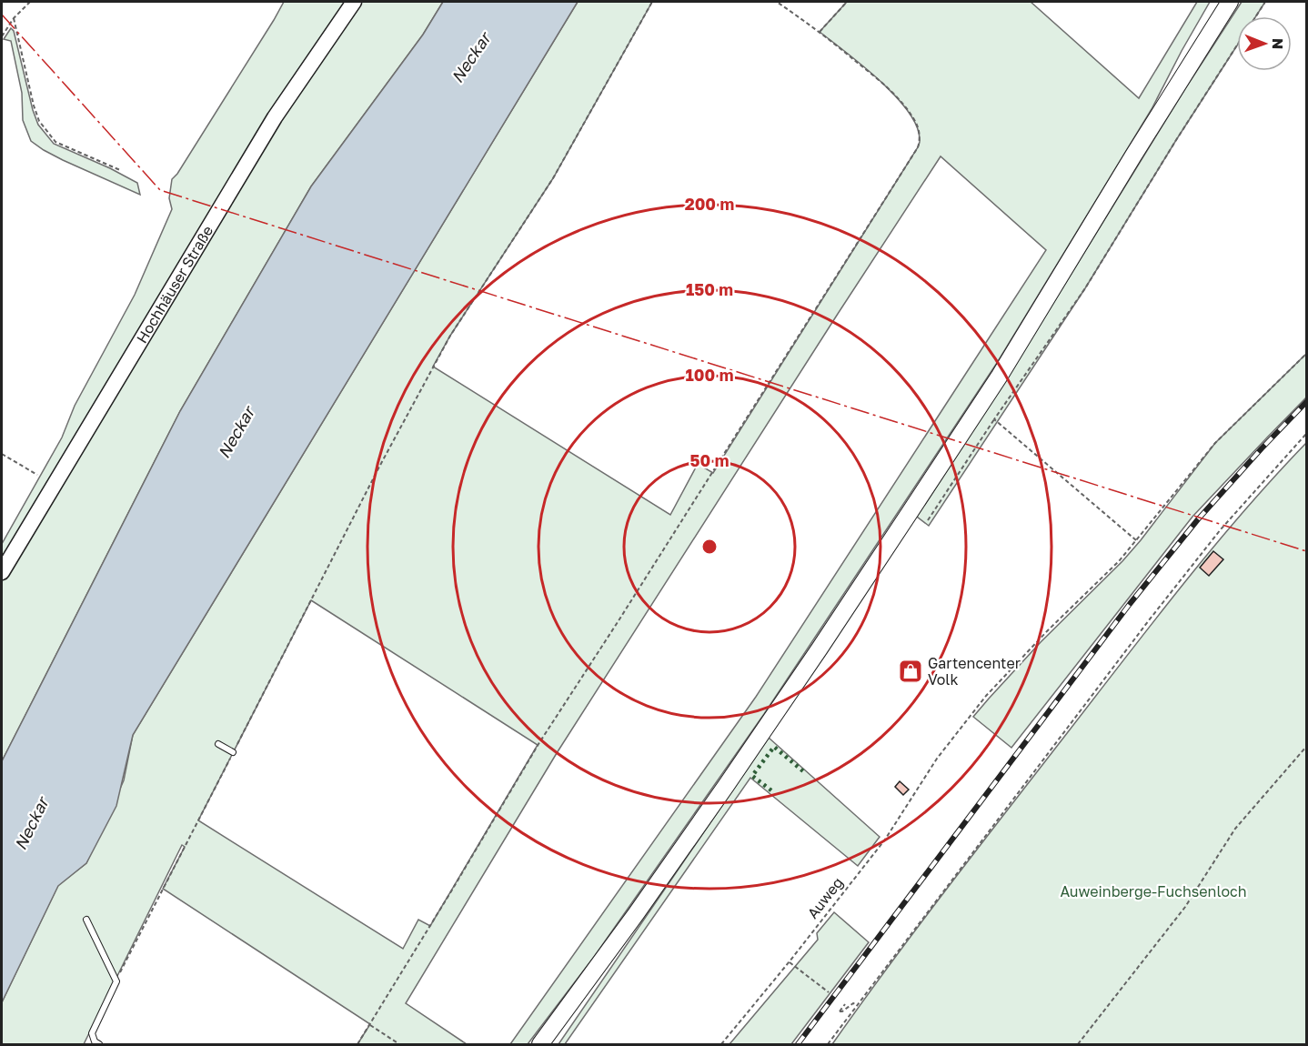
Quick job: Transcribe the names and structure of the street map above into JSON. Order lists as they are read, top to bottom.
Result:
{
  "streets": {
    "main road": ["Hochhäuser Straße"],
    "path": ["Auweg"]
  },
  "water": ["Neckar"],
  "parks": ["Auweinberge-Fuchsenloch"],
  "places": {
    "shop": ["Gartencenter Volk"]
  },
  "north": "right",
  "rings": [
    "200 m",
    "150 m",
    "100 m",
    "50 m"
  ]
}
